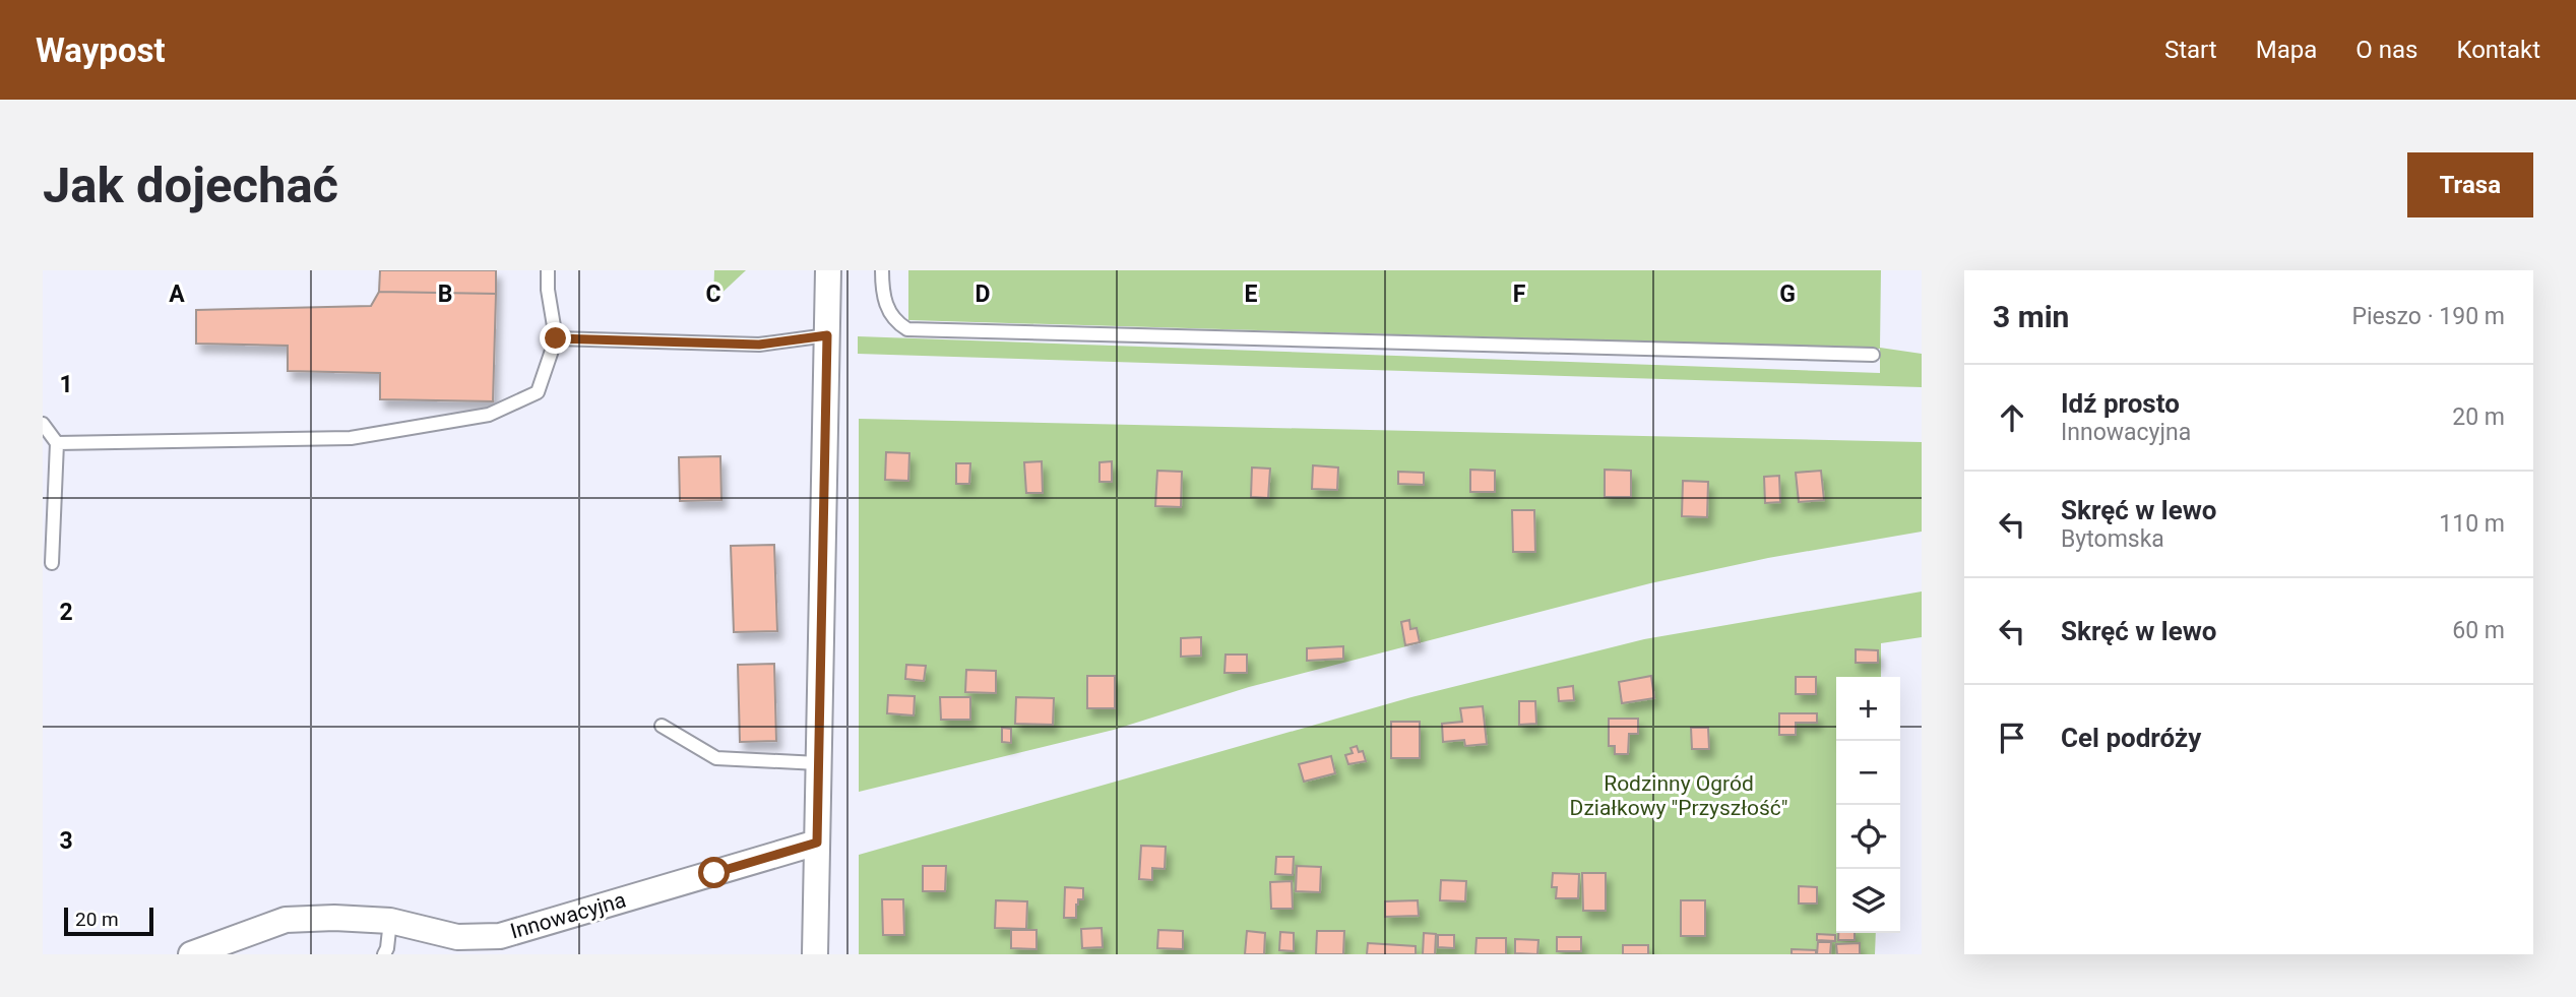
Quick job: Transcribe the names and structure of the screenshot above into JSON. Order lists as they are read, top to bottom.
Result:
{
  "streets": {
    "street": ["Innowacyjna"]
  },
  "parks": ["Rodzinny Ogród Działkowy \"Przyszłość\""],
  "scale_bar": "20 m",
  "page": {
    "header": "Waypost",
    "nav": [
      "Start",
      "Mapa",
      "O nas",
      "Kontakt"
    ],
    "buttons": "Trasa",
    "title": "Jak dojechać",
    "heading": ["3 min", "Pieszo · 190 m"],
    "list": [
      ["Idź prosto", "Innowacyjna", "20 m"],
      ["Skręć w lewo", "Bytomska", "110 m"],
      ["Skręć w lewo", "60 m"],
      "Cel podróży"
    ],
    "map_buttons": ["+", "−"],
    "scale": "20 m"
  },
  "grid": {
    "columns": [
      "A",
      "B",
      "C",
      "D",
      "E",
      "F",
      "G"
    ],
    "rows": ["1", "2", "3"]
  }
}
